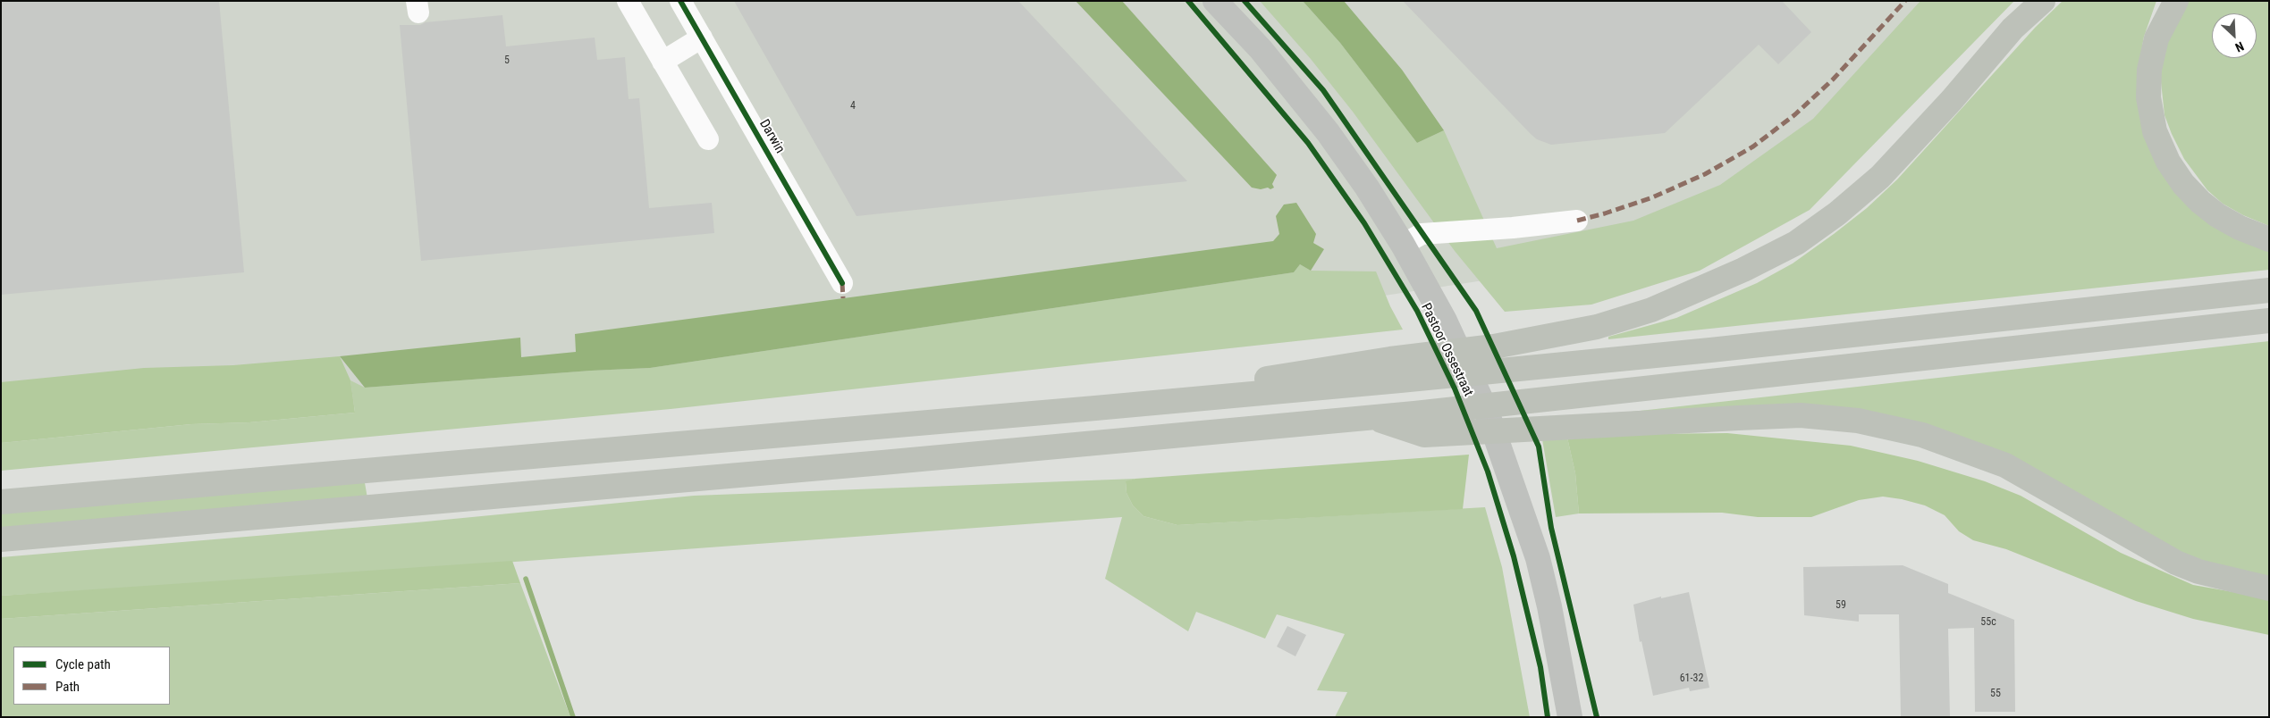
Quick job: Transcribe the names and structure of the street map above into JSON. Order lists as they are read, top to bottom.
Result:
{
  "streets": {
    "main road": ["Pastoor Ossestraat"],
    "street": ["Darwin"]
  },
  "house_numbers": [
    "5",
    "4",
    "59",
    "55c",
    "61-32",
    "55"
  ],
  "legend": ["Cycle path", "Path"],
  "north": "bottom right"
}
